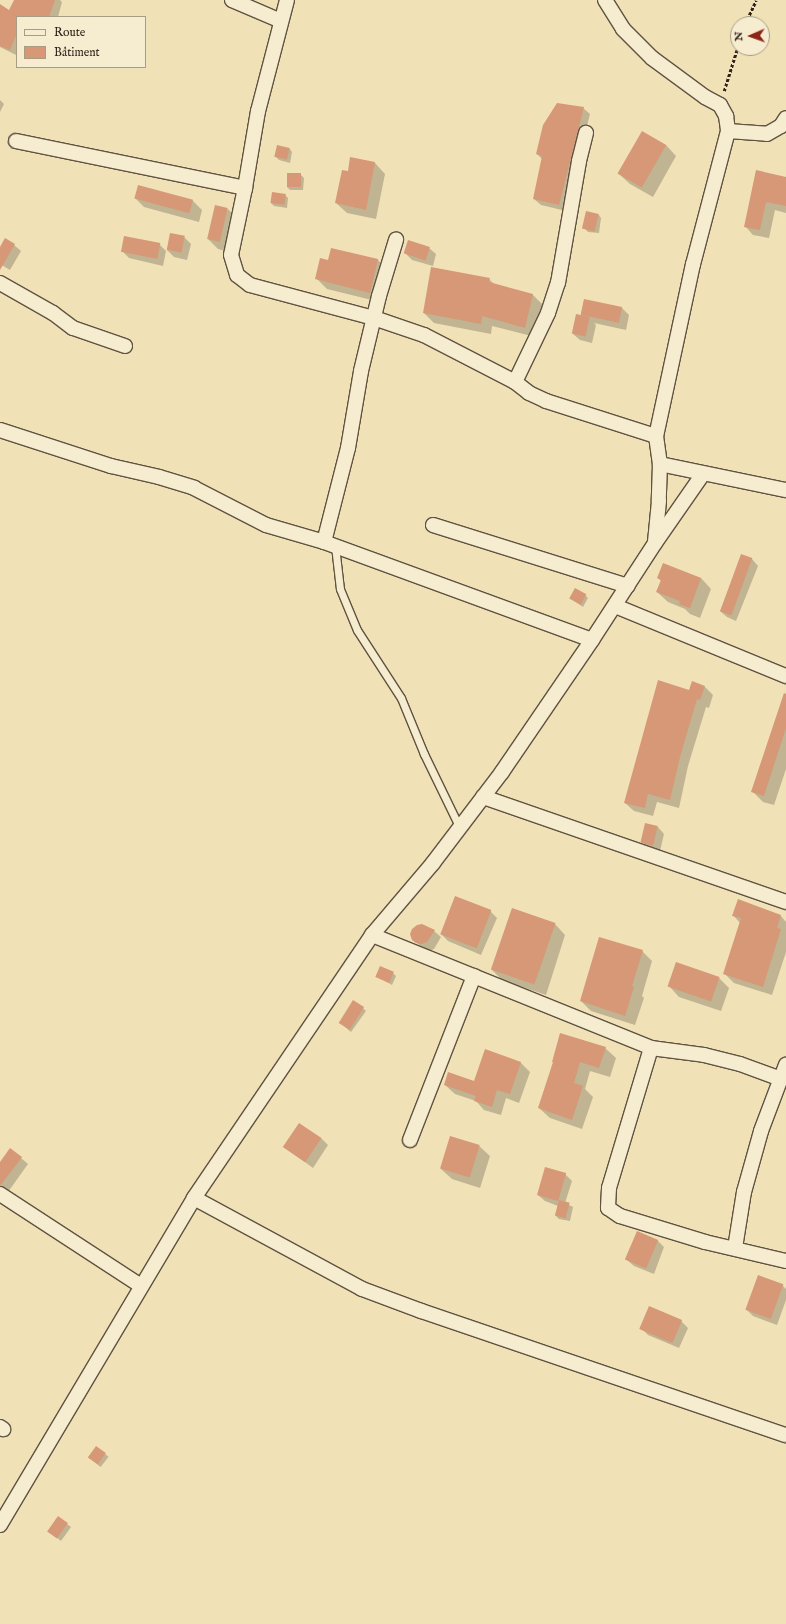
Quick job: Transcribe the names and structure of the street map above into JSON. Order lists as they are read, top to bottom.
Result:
{
  "legend": ["Route", "Bâtiment"],
  "north": "left"
}
